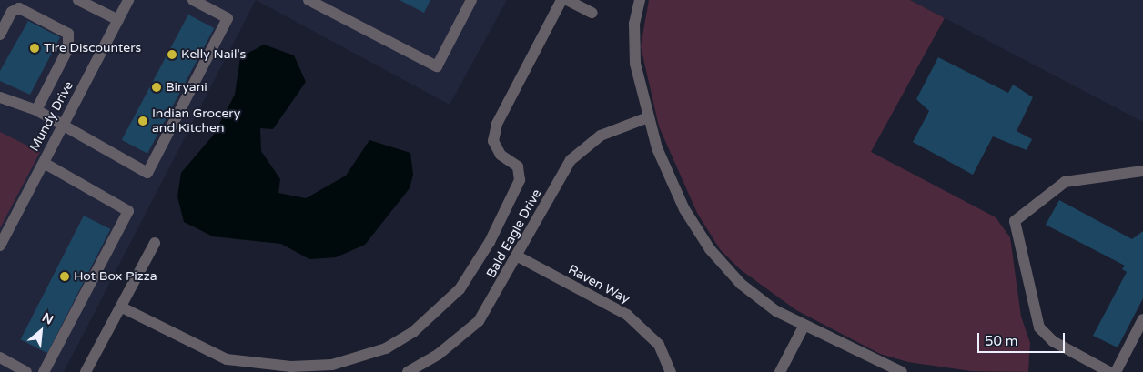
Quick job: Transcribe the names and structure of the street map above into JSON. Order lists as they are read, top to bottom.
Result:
{
  "streets": {
    "street": ["Mundy Drive", "Bald Eagle Drive", "Raven Way"]
  },
  "crossings": [
    ["Bald Eagle Drive", "Raven Way"]
  ],
  "places": [
    "Tire Discounters",
    "Kelly Nail's",
    "Biryani",
    "Indian Grocery and Kitchen",
    "Hot Box Pizza"
  ],
  "scale_bar": "50 m",
  "north": "top right"
}
